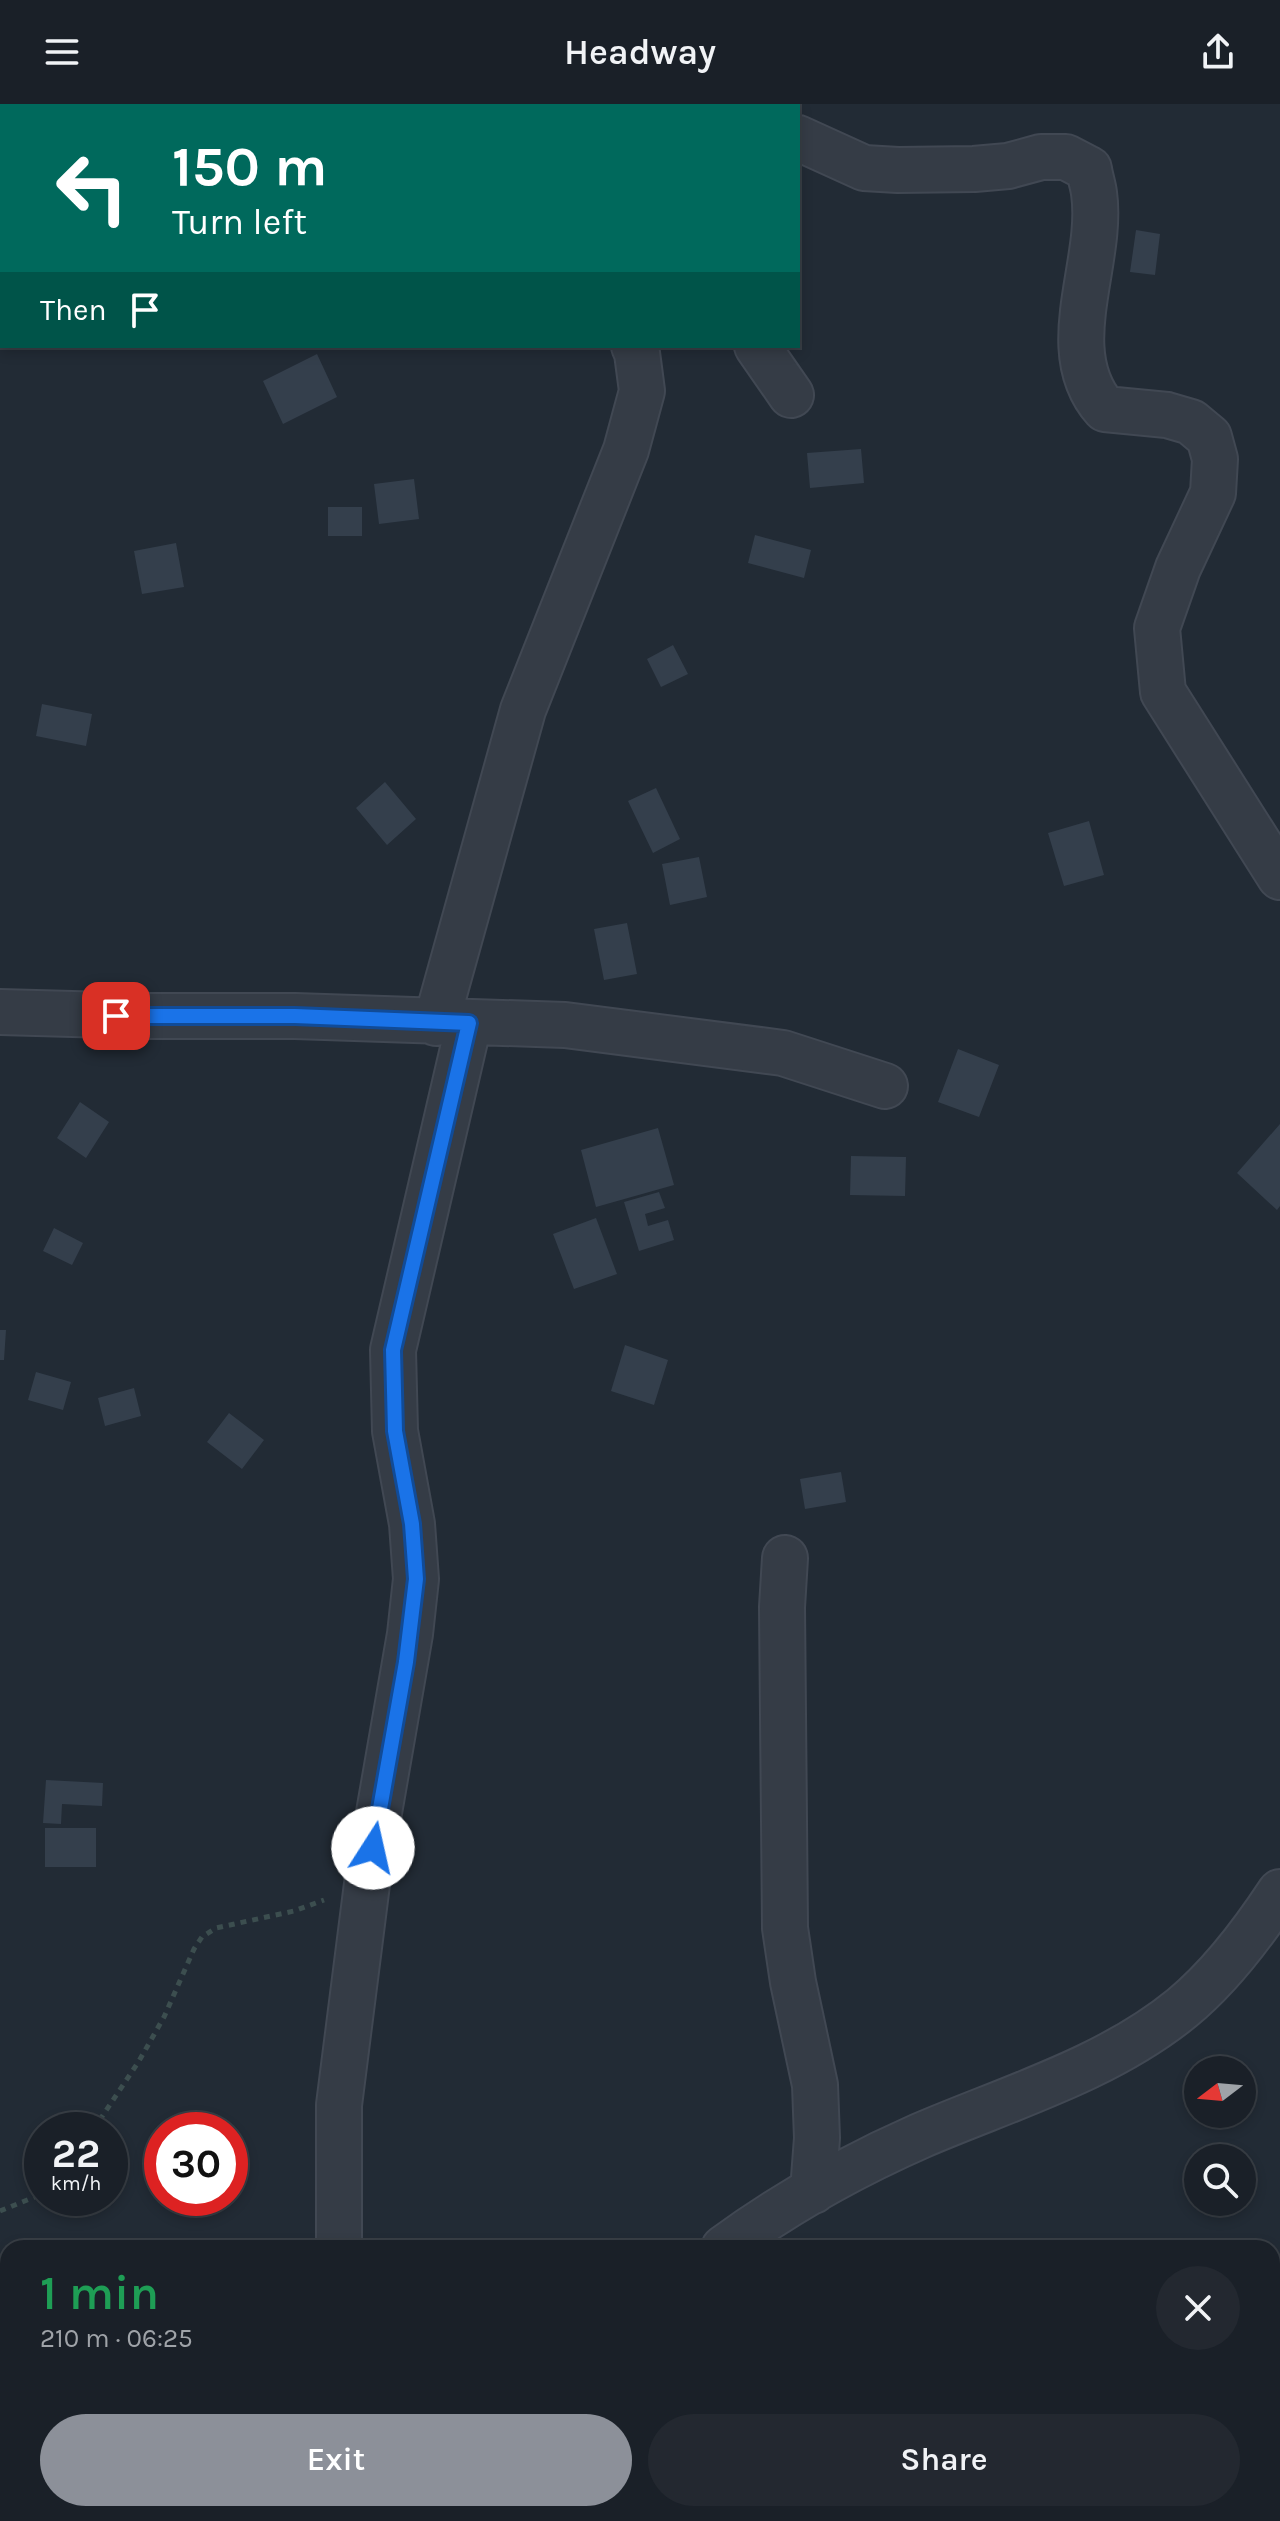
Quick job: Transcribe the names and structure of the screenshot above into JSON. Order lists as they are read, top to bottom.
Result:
{
  "north": "left",
  "page": {
    "header": "Headway",
    "turn": ["150 m", "Turn left"],
    "then": "Then",
    "speed": "22 km/h",
    "limit": "30",
    "heading": ["1 min", "210 m · 06:25"],
    "buttons": ["Exit", "Share"]
  }
}
